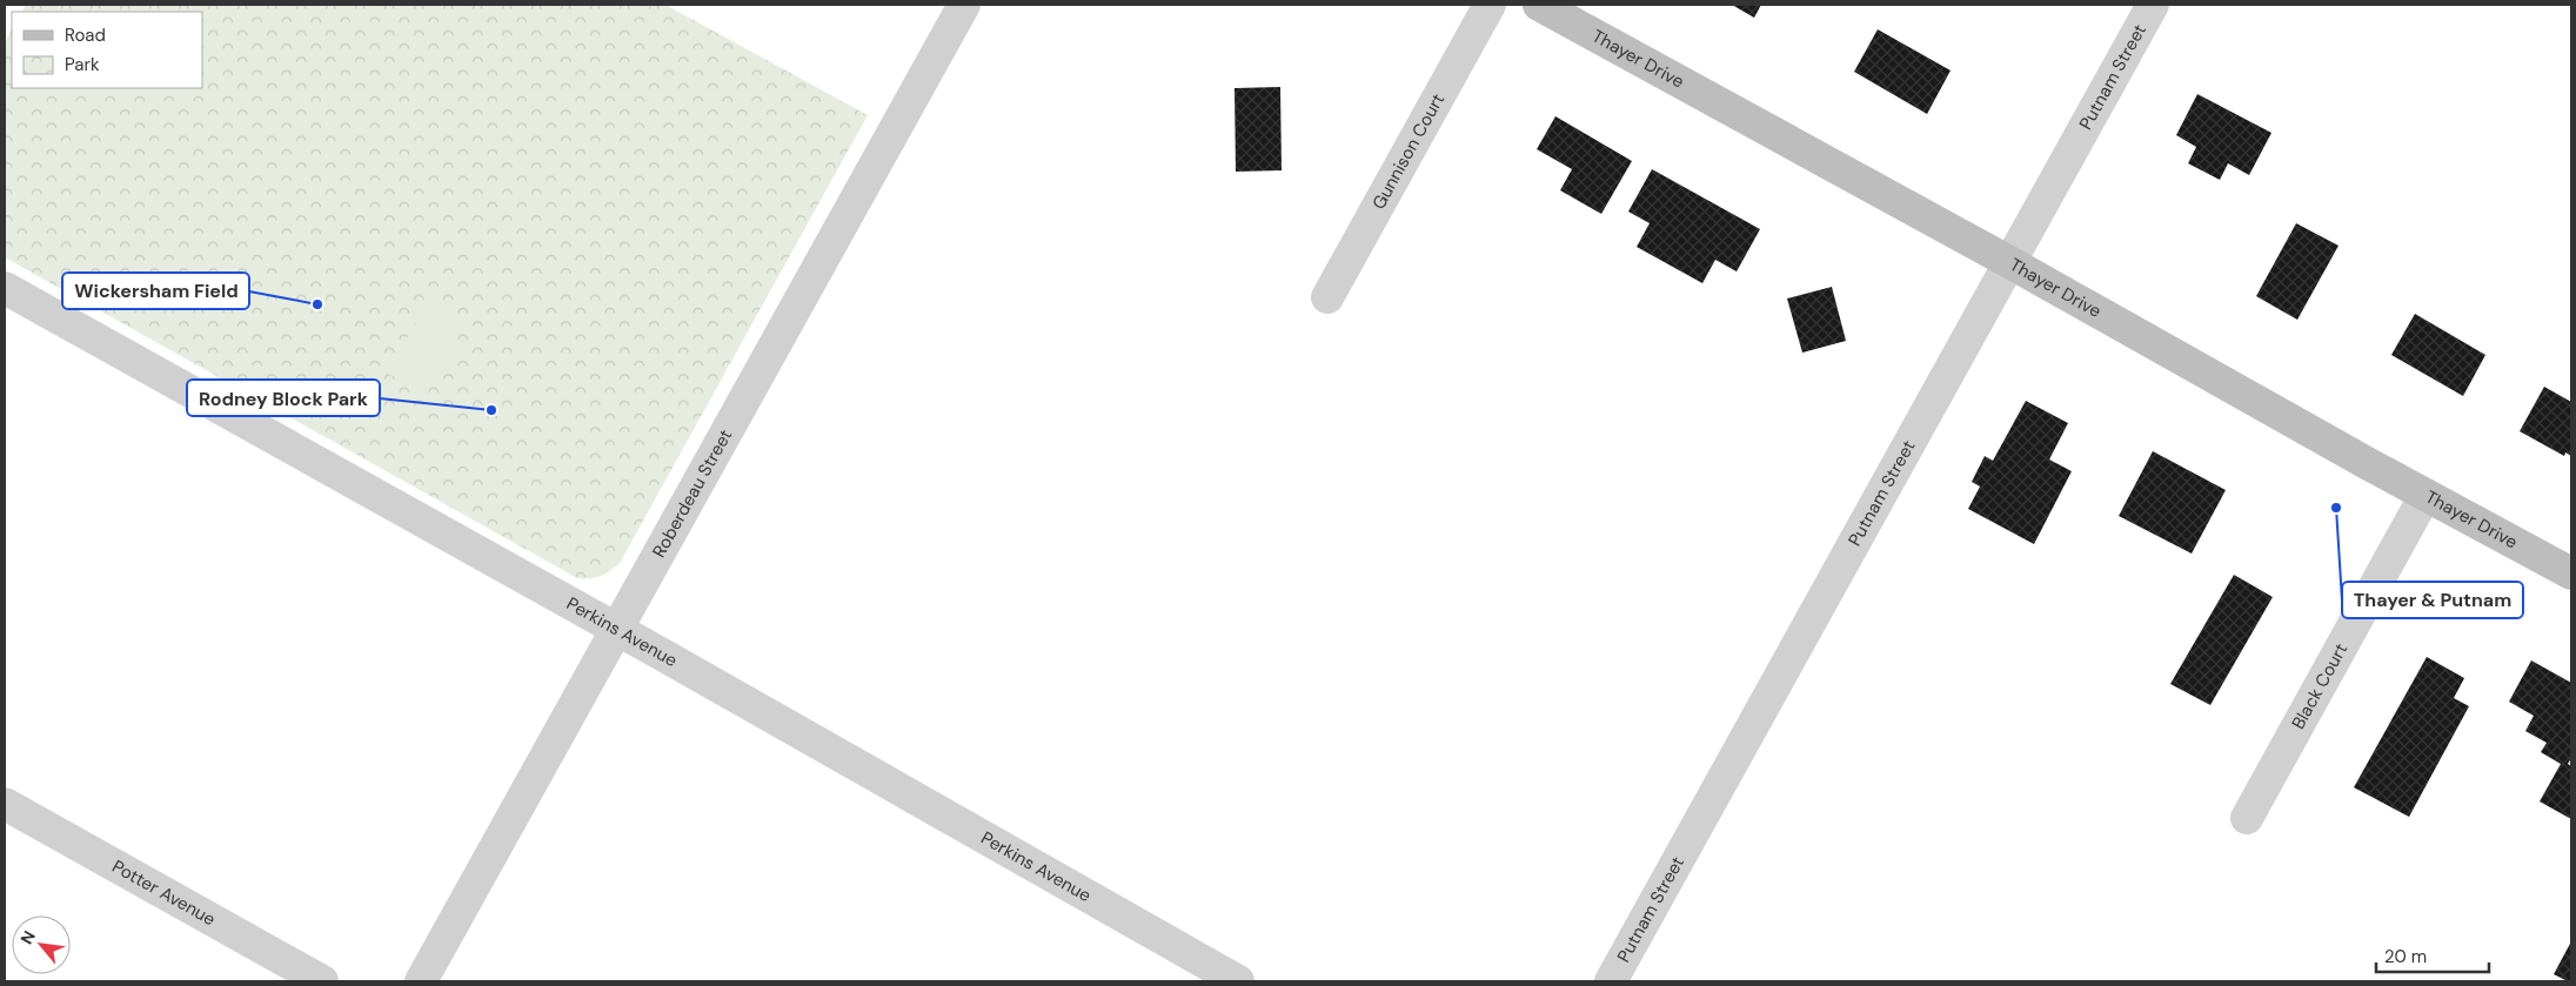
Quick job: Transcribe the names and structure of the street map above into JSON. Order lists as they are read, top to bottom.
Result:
{
  "streets": {
    "street": [
      "Thayer Drive",
      "Putnam Street",
      "Gunnison Court",
      "Roberdeau Street",
      "Perkins Avenue",
      "Black Court",
      "Potter Avenue"
    ]
  },
  "crossings": [
    ["Thayer Drive", "Putnam Street"],
    ["Thayer Drive", "Black Court"],
    ["Roberdeau Street", "Perkins Avenue"]
  ],
  "places": ["Wickersham Field", "Rodney Block Park", "Thayer & Putnam"],
  "legend": ["Road", "Park"],
  "scale_bar": "20 m",
  "north": "top left"
}
